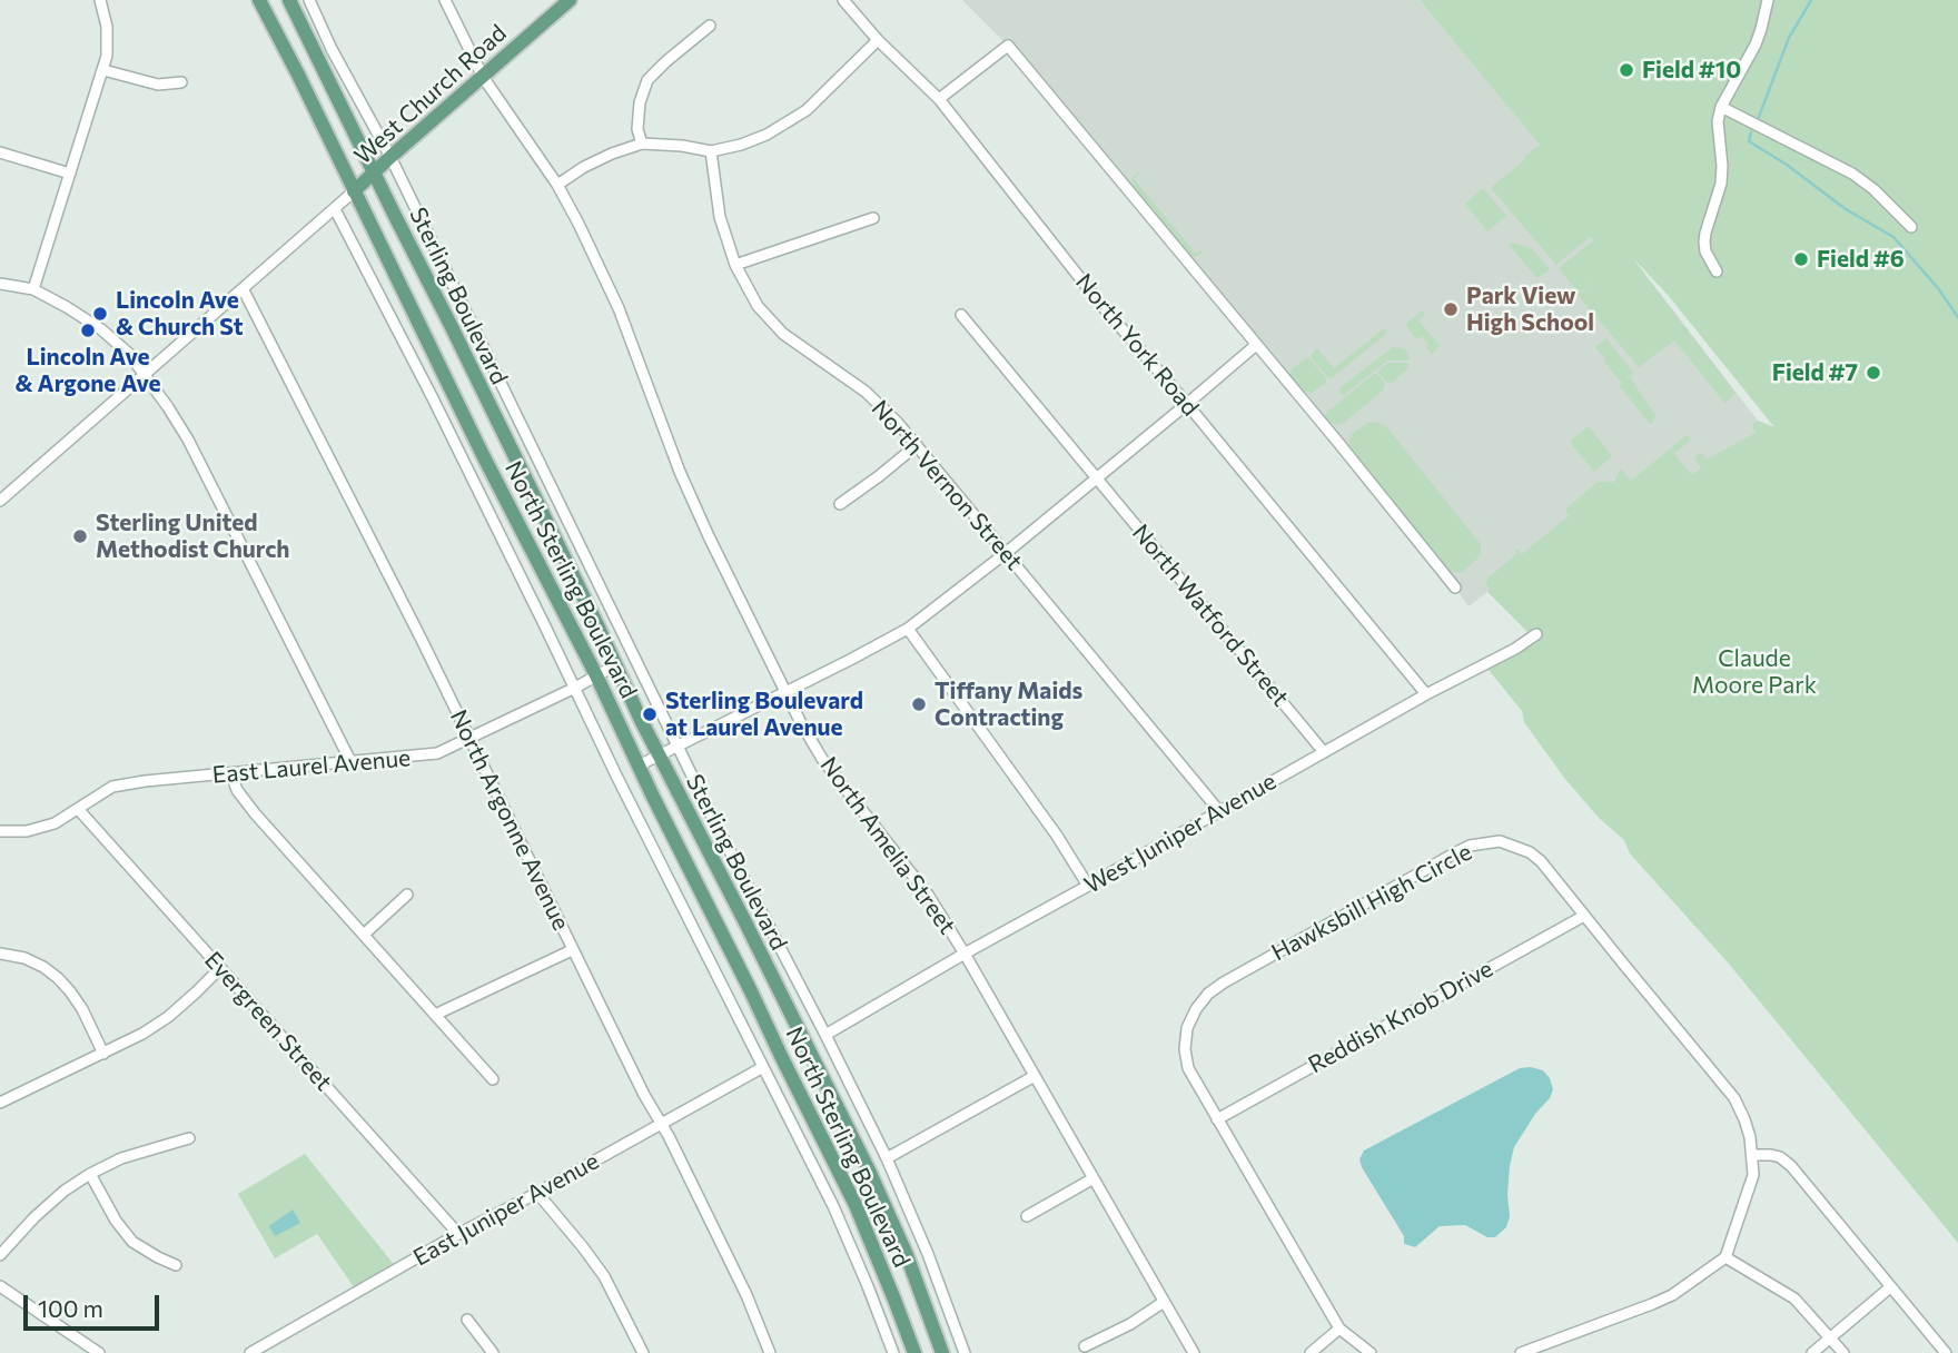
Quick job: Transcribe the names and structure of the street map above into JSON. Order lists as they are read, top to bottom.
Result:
{
  "streets": {
    "main road": ["West Church Road", "North Sterling Boulevard"],
    "street": [
      "Sterling Boulevard",
      "North York Road",
      "North Vernon Street",
      "North Watford Street",
      "East Laurel Avenue",
      "North Argonne Avenue",
      "West Juniper Avenue",
      "North Amelia Street",
      "Hawksbill High Circle",
      "Reddish Knob Drive",
      "Evergreen Street",
      "East Juniper Avenue"
    ]
  },
  "crossings": [
    ["West Church Road", "Sterling Boulevard"],
    ["West Church Road", "North Sterling Boulevard"],
    ["West Church Road", "North Amelia Street"],
    ["Sterling Boulevard", "West Juniper Avenue"],
    ["North York Road", "West Juniper Avenue"],
    ["North Vernon Street", "West Juniper Avenue"],
    ["North Sterling Boulevard", "East Laurel Avenue"],
    ["North Watford Street", "West Juniper Avenue"],
    ["East Laurel Avenue", "North Argonne Avenue"],
    ["East Laurel Avenue", "Evergreen Street"],
    ["North Argonne Avenue", "East Juniper Avenue"],
    ["West Juniper Avenue", "North Amelia Street"],
    ["Hawksbill High Circle", "Reddish Knob Drive"],
    ["Evergreen Street", "East Juniper Avenue"]
  ],
  "parks": ["Claude Moore Park"],
  "places": [
    "Field #10",
    "Field #6",
    "Park View High School",
    "Lincoln Ave & Church St",
    "Lincoln Ave & Argone Ave",
    "Field #7",
    "Sterling United Methodist Church",
    "Tiffany Maids Contracting",
    "Sterling Boulevard at Laurel Avenue"
  ],
  "scale_bar": "100 m"
}
